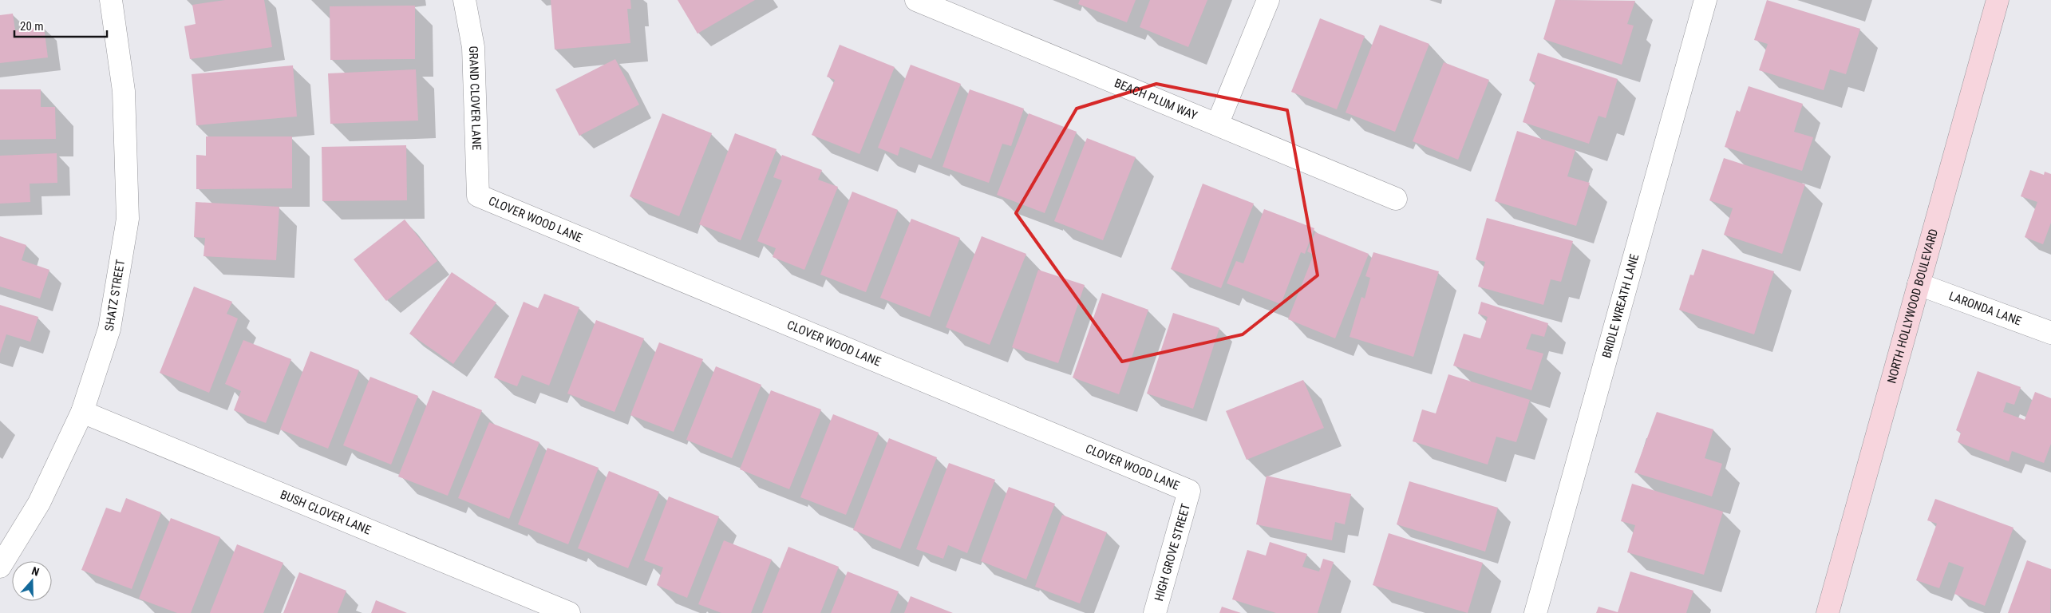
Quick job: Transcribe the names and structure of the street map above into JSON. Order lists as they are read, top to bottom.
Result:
{
  "streets": {
    "main road": ["NORTH HOLLYWOOD BOULEVARD"],
    "street": [
      "GRAND CLOVER LANE",
      "BEACH PLUM WAY",
      "CLOVER WOOD LANE",
      "SHATZ STREET",
      "BRIDLE WREATH LANE",
      "LARONDA LANE",
      "BUSH CLOVER LANE",
      "HIGH GROVE STREET"
    ]
  },
  "crossings": [
    ["GRAND CLOVER LANE", "CLOVER WOOD LANE"],
    ["CLOVER WOOD LANE", "HIGH GROVE STREET"],
    ["SHATZ STREET", "BUSH CLOVER LANE"],
    ["NORTH HOLLYWOOD BOULEVARD", "LARONDA LANE"]
  ],
  "scale_bar": "20 m",
  "north": "top"
}
